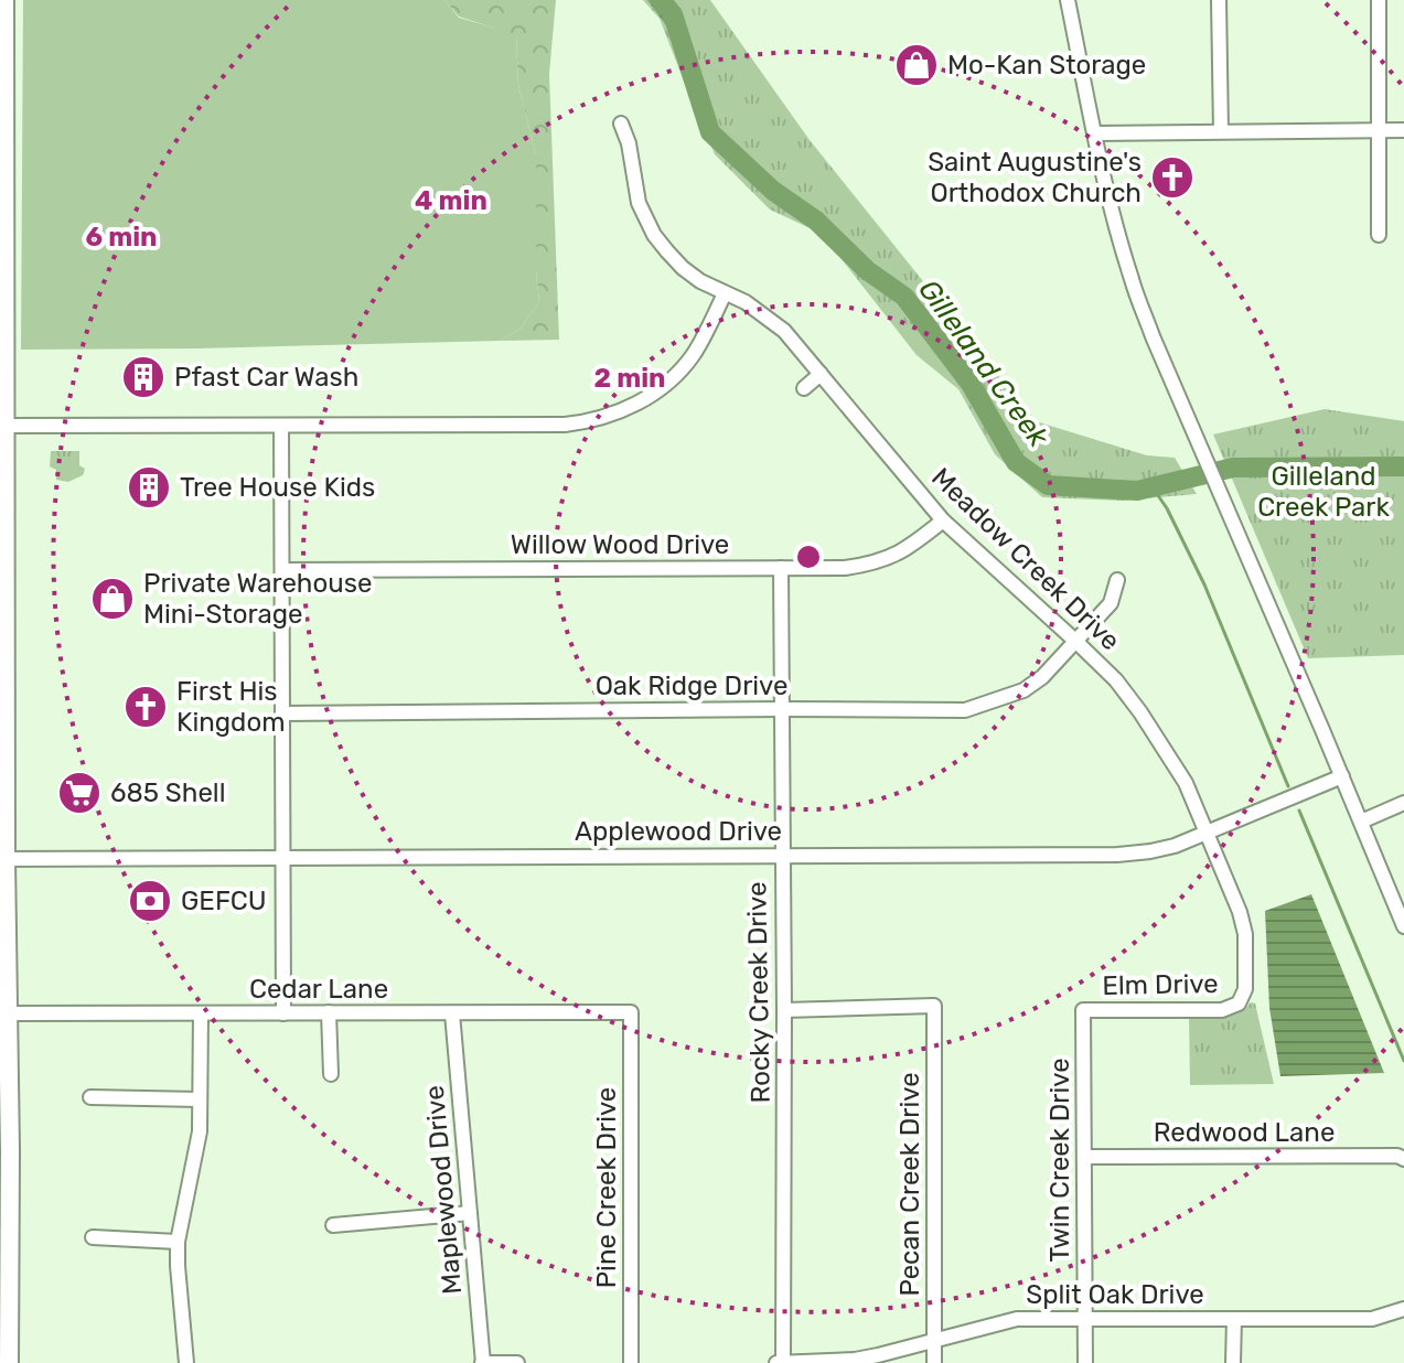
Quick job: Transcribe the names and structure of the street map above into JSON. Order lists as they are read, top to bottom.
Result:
{
  "streets": {
    "street": [
      "Willow Wood Drive",
      "Meadow Creek Drive",
      "Oak Ridge Drive",
      "Applewood Drive",
      "Elm Drive",
      "Cedar Lane",
      "Rocky Creek Drive",
      "Redwood Lane",
      "Twin Creek Drive",
      "Pecan Creek Drive",
      "Pine Creek Drive",
      "Maplewood Drive",
      "Split Oak Drive"
    ]
  },
  "crossings": [
    ["Willow Wood Drive", "Meadow Creek Drive"],
    ["Willow Wood Drive", "Rocky Creek Drive"],
    ["Meadow Creek Drive", "Oak Ridge Drive"],
    ["Meadow Creek Drive", "Applewood Drive"],
    ["Meadow Creek Drive", "Elm Drive"],
    ["Oak Ridge Drive", "Rocky Creek Drive"],
    ["Applewood Drive", "Rocky Creek Drive"],
    ["Elm Drive", "Twin Creek Drive"],
    ["Cedar Lane", "Pine Creek Drive"],
    ["Cedar Lane", "Maplewood Drive"],
    ["Rocky Creek Drive", "Pecan Creek Drive"],
    ["Rocky Creek Drive", "Split Oak Drive"],
    ["Redwood Lane", "Twin Creek Drive"],
    ["Twin Creek Drive", "Split Oak Drive"],
    ["Pecan Creek Drive", "Split Oak Drive"]
  ],
  "water": ["Gilleland Creek"],
  "parks": ["Gilleland Creek Park"],
  "places": {
    "shop": ["Mo-Kan Storage", "Private Warehouse Mini-Storage"],
    "church": ["Saint Augustine's Orthodox Church", "First His Kingdom"],
    "building": ["Pfast Car Wash", "Tree House Kids"],
    "supermarket": ["685 Shell"],
    "bank": ["GEFCU"]
  },
  "rings": ["4 min", "6 min", "2 min"]
}
